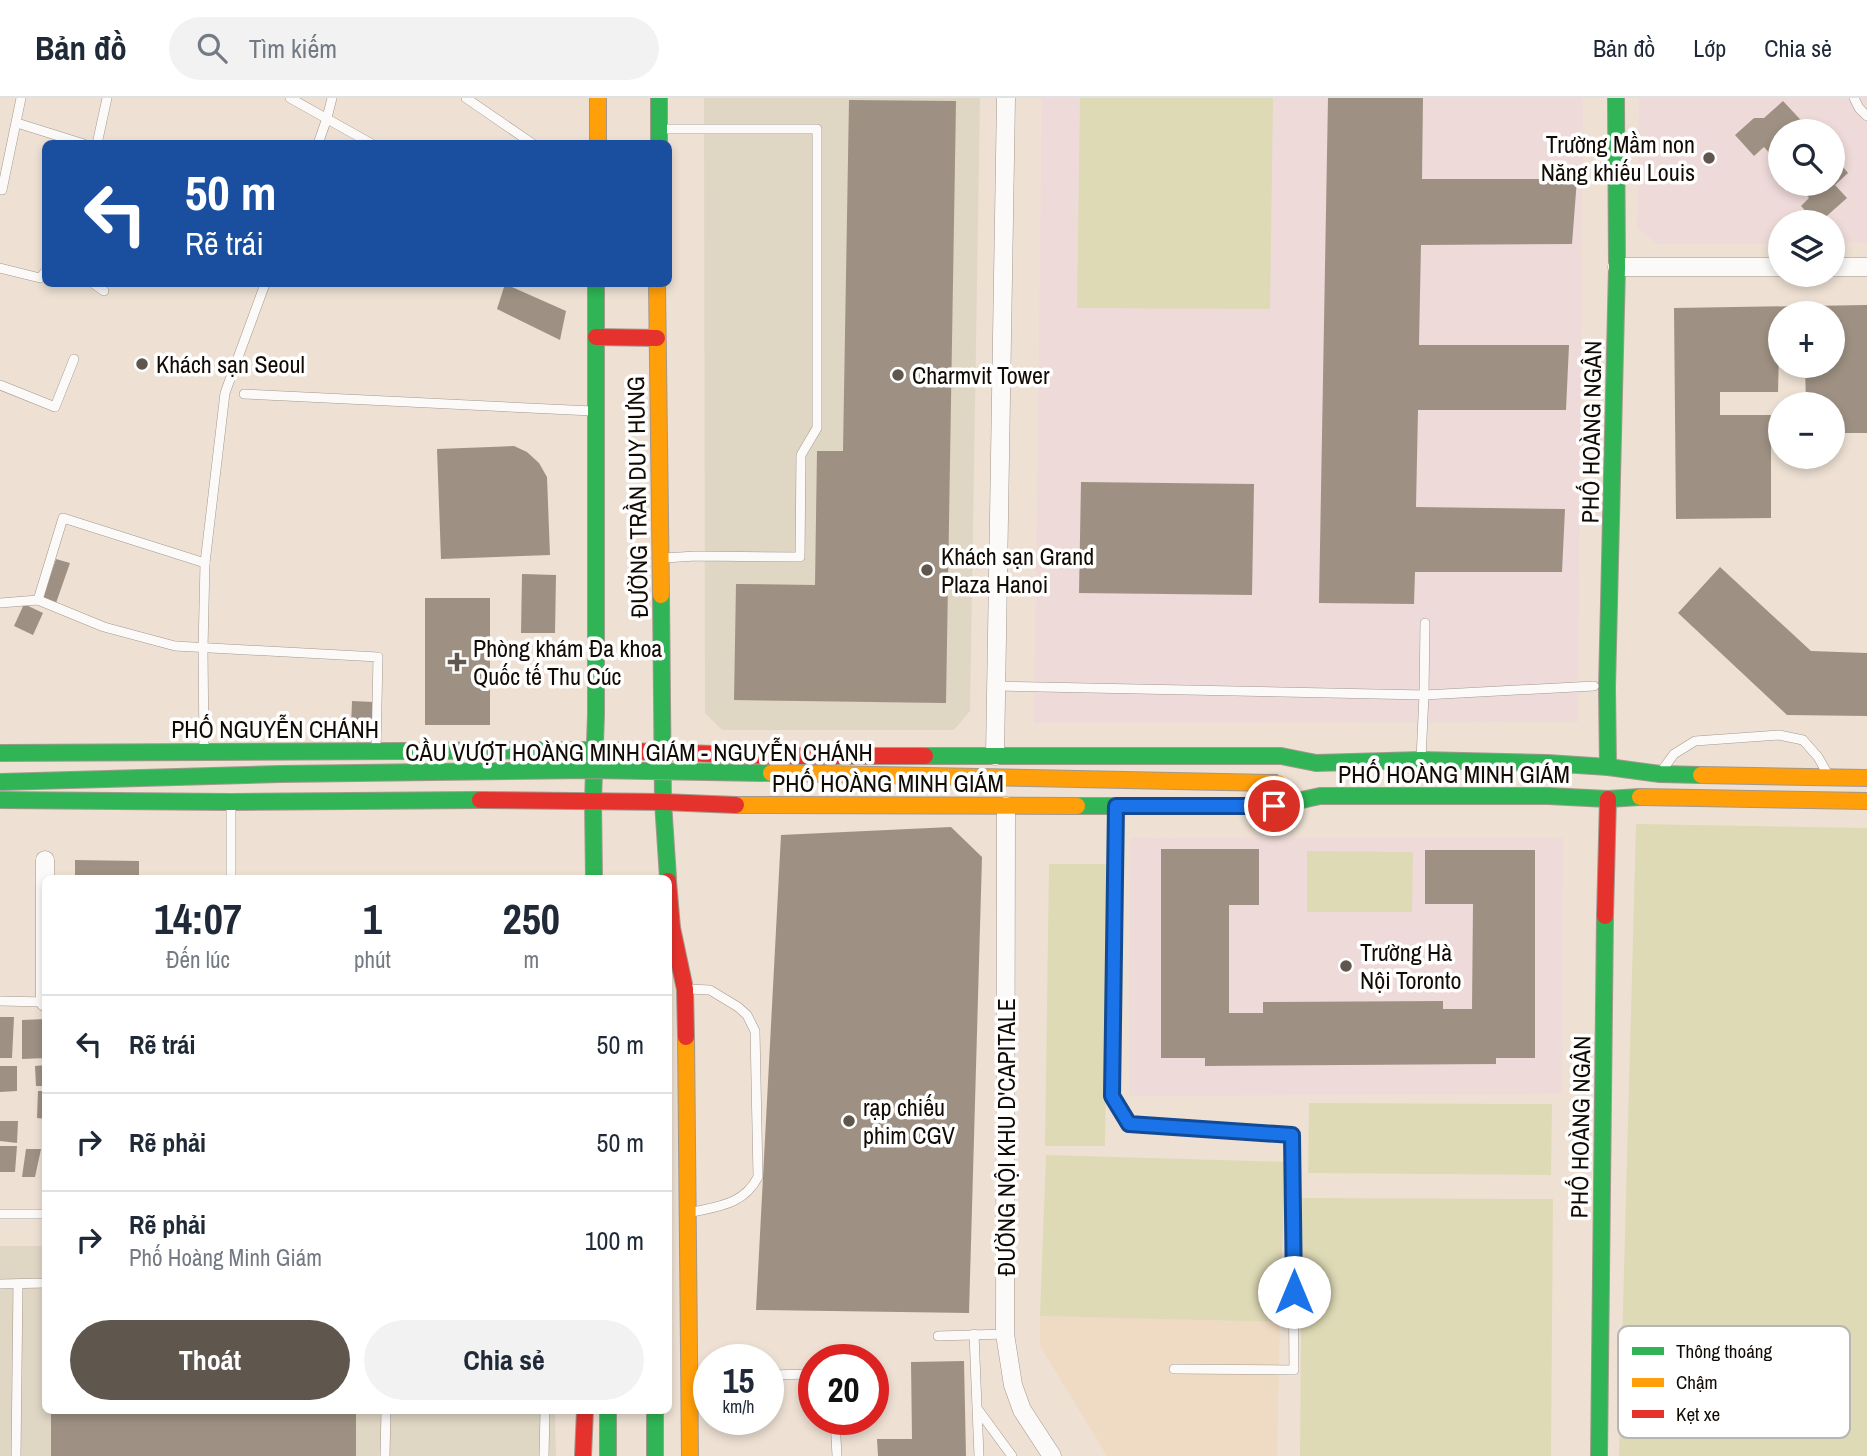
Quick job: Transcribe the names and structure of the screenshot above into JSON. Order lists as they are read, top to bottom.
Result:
{
  "streets": {
    "main road": [
      "PHỐ HOÀNG NGÂN",
      "ĐƯỜNG TRẦN DUY HƯNG",
      "PHỐ NGUYỄN CHÁNH",
      "CẦU VƯỢT HOÀNG MINH GIÁM - NGUYỄN CHÁNH",
      "PHỐ HOÀNG MINH GIÁM"
    ],
    "street": ["ĐƯỜNG NỘI KHU D'CAPITALE"]
  },
  "crossings": [
    ["PHỐ HOÀNG NGÂN", "PHỐ HOÀNG MINH GIÁM"],
    ["ĐƯỜNG TRẦN DUY HƯNG", "PHỐ NGUYỄN CHÁNH"],
    ["ĐƯỜNG TRẦN DUY HƯNG", "PHỐ HOÀNG MINH GIÁM"],
    ["PHỐ NGUYỄN CHÁNH", "PHỐ HOÀNG MINH GIÁM"],
    ["CẦU VƯỢT HOÀNG MINH GIÁM - NGUYỄN CHÁNH", "PHỐ HOÀNG MINH GIÁM"],
    ["PHỐ HOÀNG MINH GIÁM", "ĐƯỜNG NỘI KHU D'CAPITALE"]
  ],
  "places": {
    "other": [
      "Trường Mầm non Năng khiếu Louis",
      "Khách sạn Seoul",
      "Charmvit Tower",
      "Khách sạn Grand Plaza Hanoi",
      "Trường Hà Nội Toronto",
      "rạp chiếu phim CGV"
    ],
    "health": ["Phòng khám Đa khoa Quốc tế Thu Cúc"]
  },
  "legend": ["Thông thoáng", "Chậm", "Kẹt xe"],
  "page": {
    "header": "Bản đồ",
    "search": "Tìm kiếm",
    "nav": ["Bản đồ", "Lớp", "Chia sẻ"],
    "map_buttons": ["+", "−"],
    "turn": ["50 m", "Rẽ trái"],
    "eta": [
      "14:07",
      "Đến lúc",
      "1",
      "phút",
      "250",
      "m"
    ],
    "list": [
      {
        "name": "Rẽ trái",
        "value": "50 m"
      },
      {
        "name": "Rẽ phải",
        "value": "50 m"
      },
      {
        "name": "Rẽ phải",
        "note": "Phố Hoàng Minh Giám",
        "value": "100 m"
      }
    ],
    "buttons": ["Thoát", "Chia sẻ"],
    "speed": "15 km/h",
    "limit": "20"
  }
}
